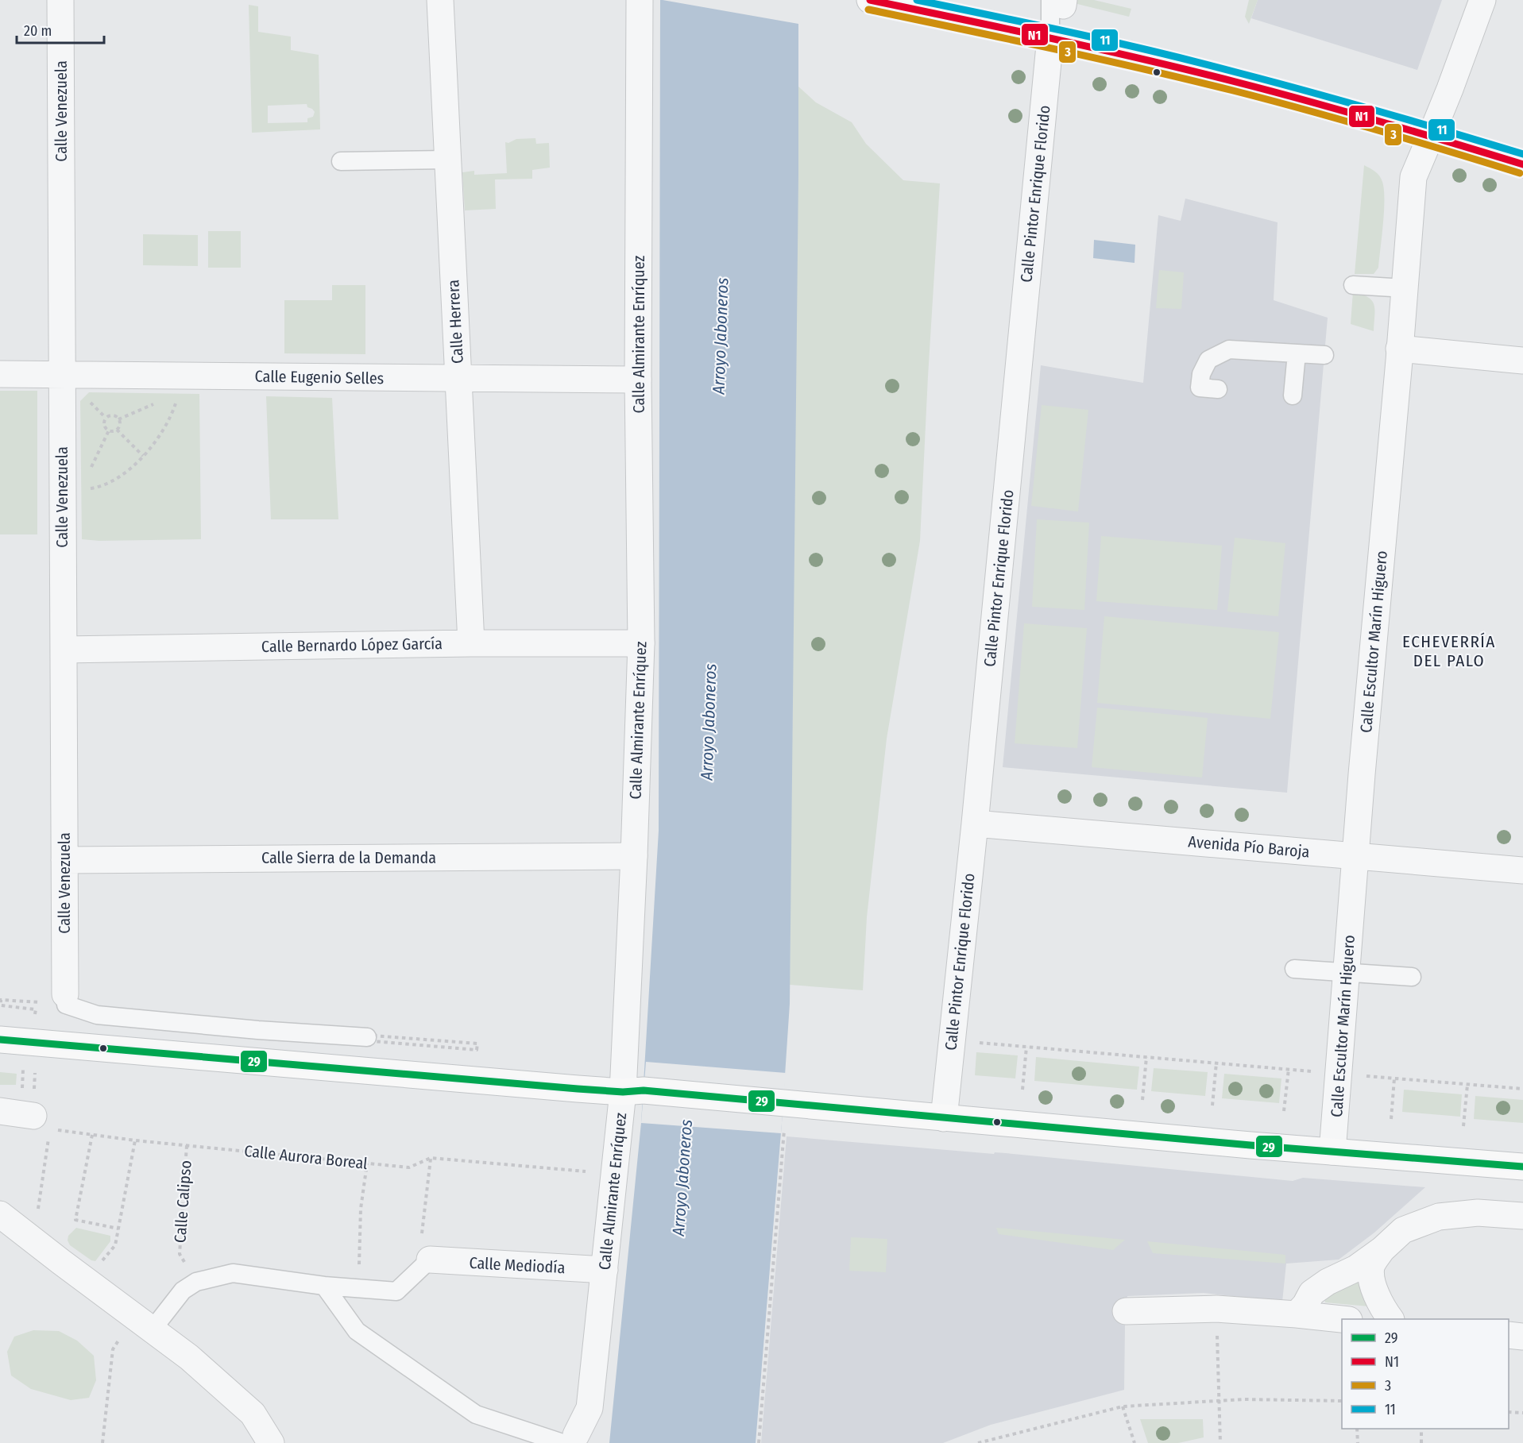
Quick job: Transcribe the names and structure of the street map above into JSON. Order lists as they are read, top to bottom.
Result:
{
  "streets": {
    "street": [
      "Calle Venezuela",
      "Calle Pintor Enrique Florido",
      "Calle Herrera",
      "Calle Almirante Enríquez",
      "Calle Eugenio Selles",
      "Calle Escultor Marín Higuero",
      "Calle Bernardo López García",
      "Avenida Pío Baroja",
      "Calle Sierra de la Demanda",
      "Calle Mediodía"
    ],
    "path": ["Calle Aurora Boreal", "Calle Calipso"]
  },
  "crossings": [
    ["Calle Venezuela", "Calle Eugenio Selles"],
    ["Calle Venezuela", "Calle Bernardo López García"],
    ["Calle Venezuela", "Calle Sierra de la Demanda"],
    ["Calle Pintor Enrique Florido", "Avenida Pío Baroja"],
    ["Calle Herrera", "Calle Eugenio Selles"],
    ["Calle Herrera", "Calle Bernardo López García"],
    ["Calle Almirante Enríquez", "Calle Eugenio Selles"],
    ["Calle Almirante Enríquez", "Calle Bernardo López García"],
    ["Calle Almirante Enríquez", "Calle Sierra de la Demanda"],
    ["Calle Almirante Enríquez", "Calle Aurora Boreal"],
    ["Calle Almirante Enríquez", "Calle Mediodía"],
    ["Calle Escultor Marín Higuero", "Avenida Pío Baroja"],
    ["Calle Aurora Boreal", "Calle Calipso"]
  ],
  "districts": ["ECHEVERRÍA DEL PALO"],
  "water": ["Arroyo Jaboneros"],
  "lines": [
    "transit line N1",
    "transit line 11",
    "transit line 3",
    "transit line 29"
  ],
  "legend": [
    "29",
    "N1",
    "3",
    "11"
  ],
  "scale_bar": "20 m"
}
